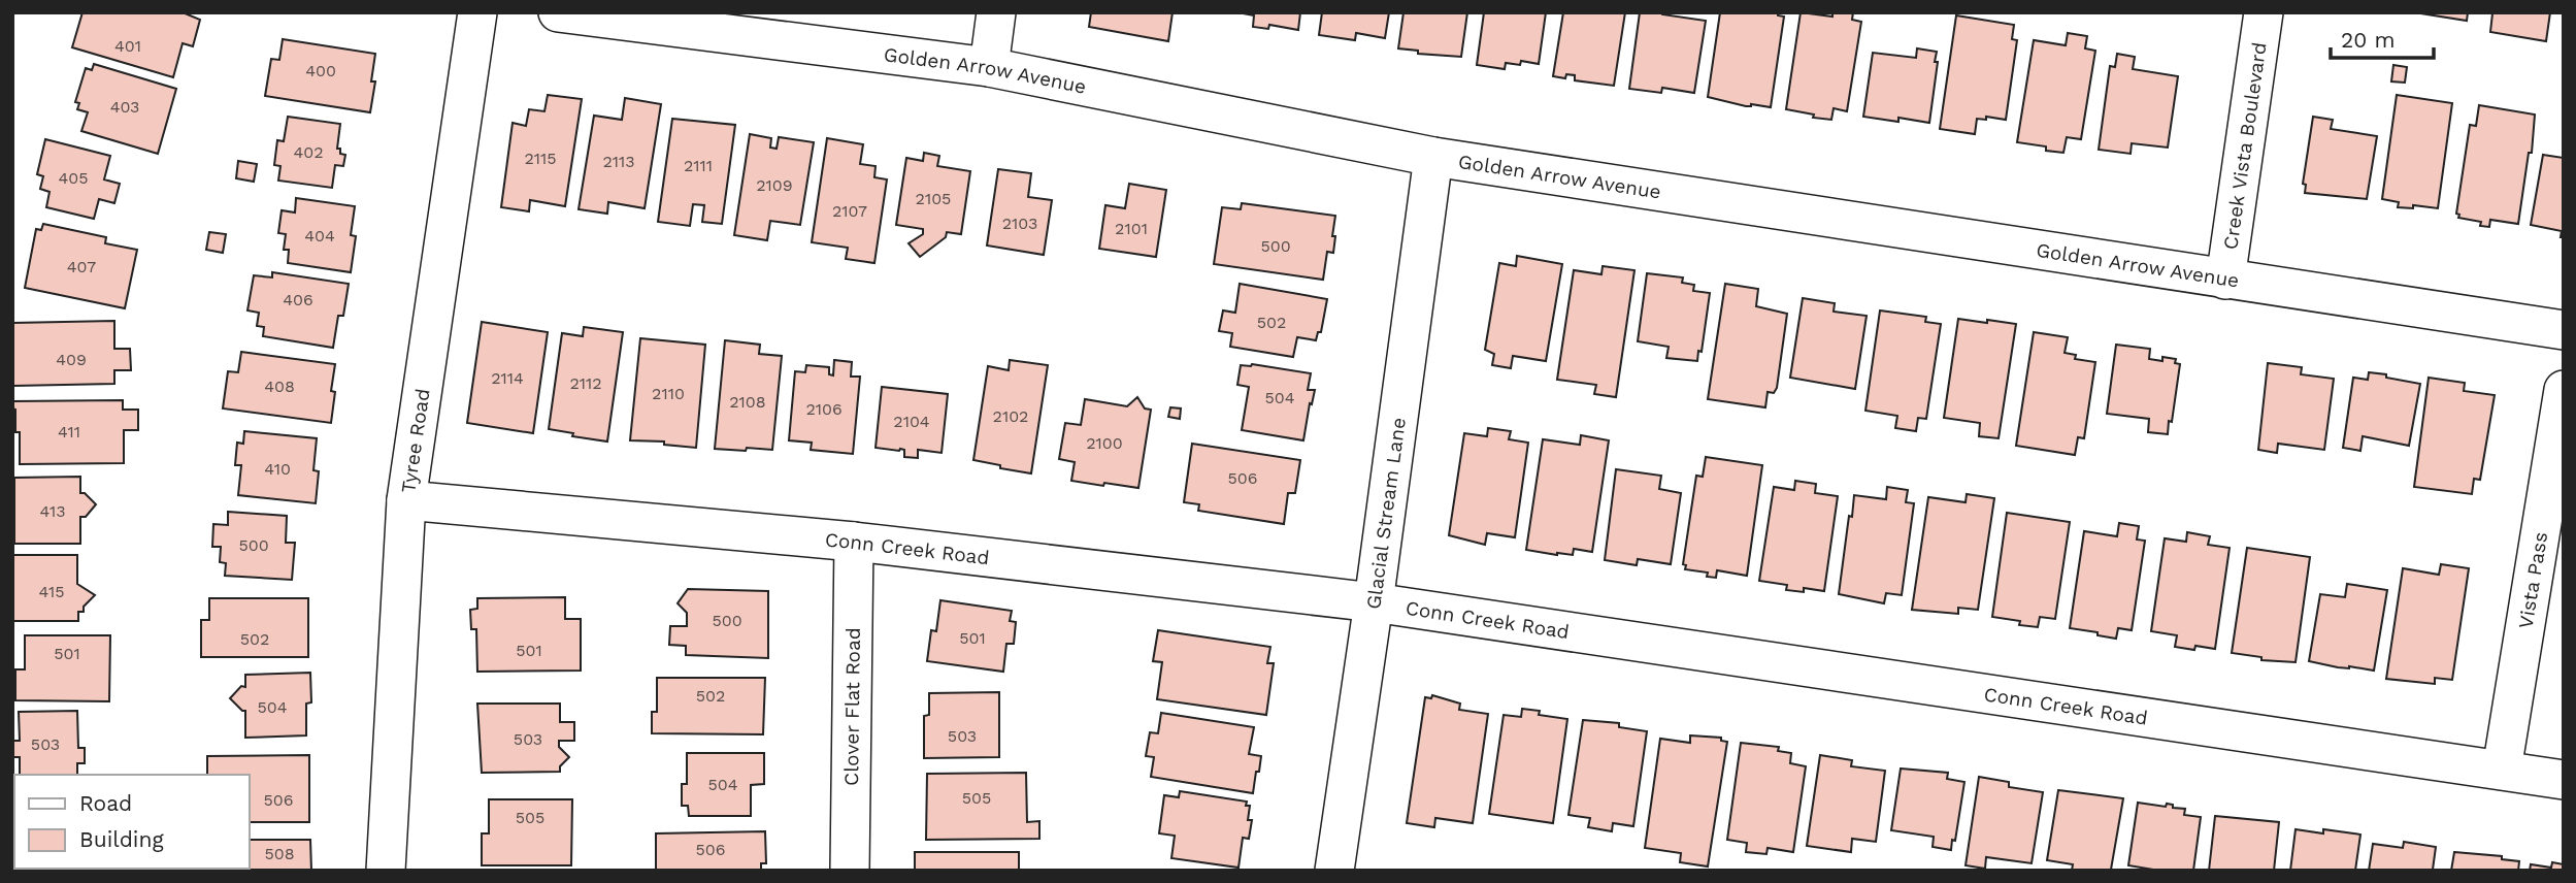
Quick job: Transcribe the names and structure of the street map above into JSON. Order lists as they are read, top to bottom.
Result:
{
  "streets": {
    "street": [
      "Golden Arrow Avenue",
      "Creek Vista Boulevard",
      "Tyree Road",
      "Glacial Stream Lane",
      "Conn Creek Road",
      "Vista Pass",
      "Clover Flat Road"
    ]
  },
  "crossings": [
    ["Golden Arrow Avenue", "Creek Vista Boulevard"],
    ["Golden Arrow Avenue", "Glacial Stream Lane"],
    ["Tyree Road", "Conn Creek Road"],
    ["Glacial Stream Lane", "Conn Creek Road"],
    ["Conn Creek Road", "Vista Pass"],
    ["Conn Creek Road", "Clover Flat Road"]
  ],
  "house_numbers": [
    "401",
    "400",
    "403",
    "402",
    "2115",
    "2113",
    "2111",
    "405",
    "2109",
    "2105",
    "2107",
    "2103",
    "2101",
    "404",
    "500",
    "407",
    "406",
    "502",
    "409",
    "2114",
    "2112",
    "408",
    "2110",
    "504",
    "2108",
    "2106",
    "2102",
    "2104",
    "411",
    "2100",
    "410",
    "506",
    "413",
    "500",
    "415",
    "500",
    "501",
    "502",
    "501",
    "501",
    "502",
    "504",
    "503",
    "503",
    "503",
    "504",
    "505",
    "506",
    "505",
    "506",
    "508"
  ],
  "legend": ["Road", "Building"],
  "scale_bar": "20 m"
}
